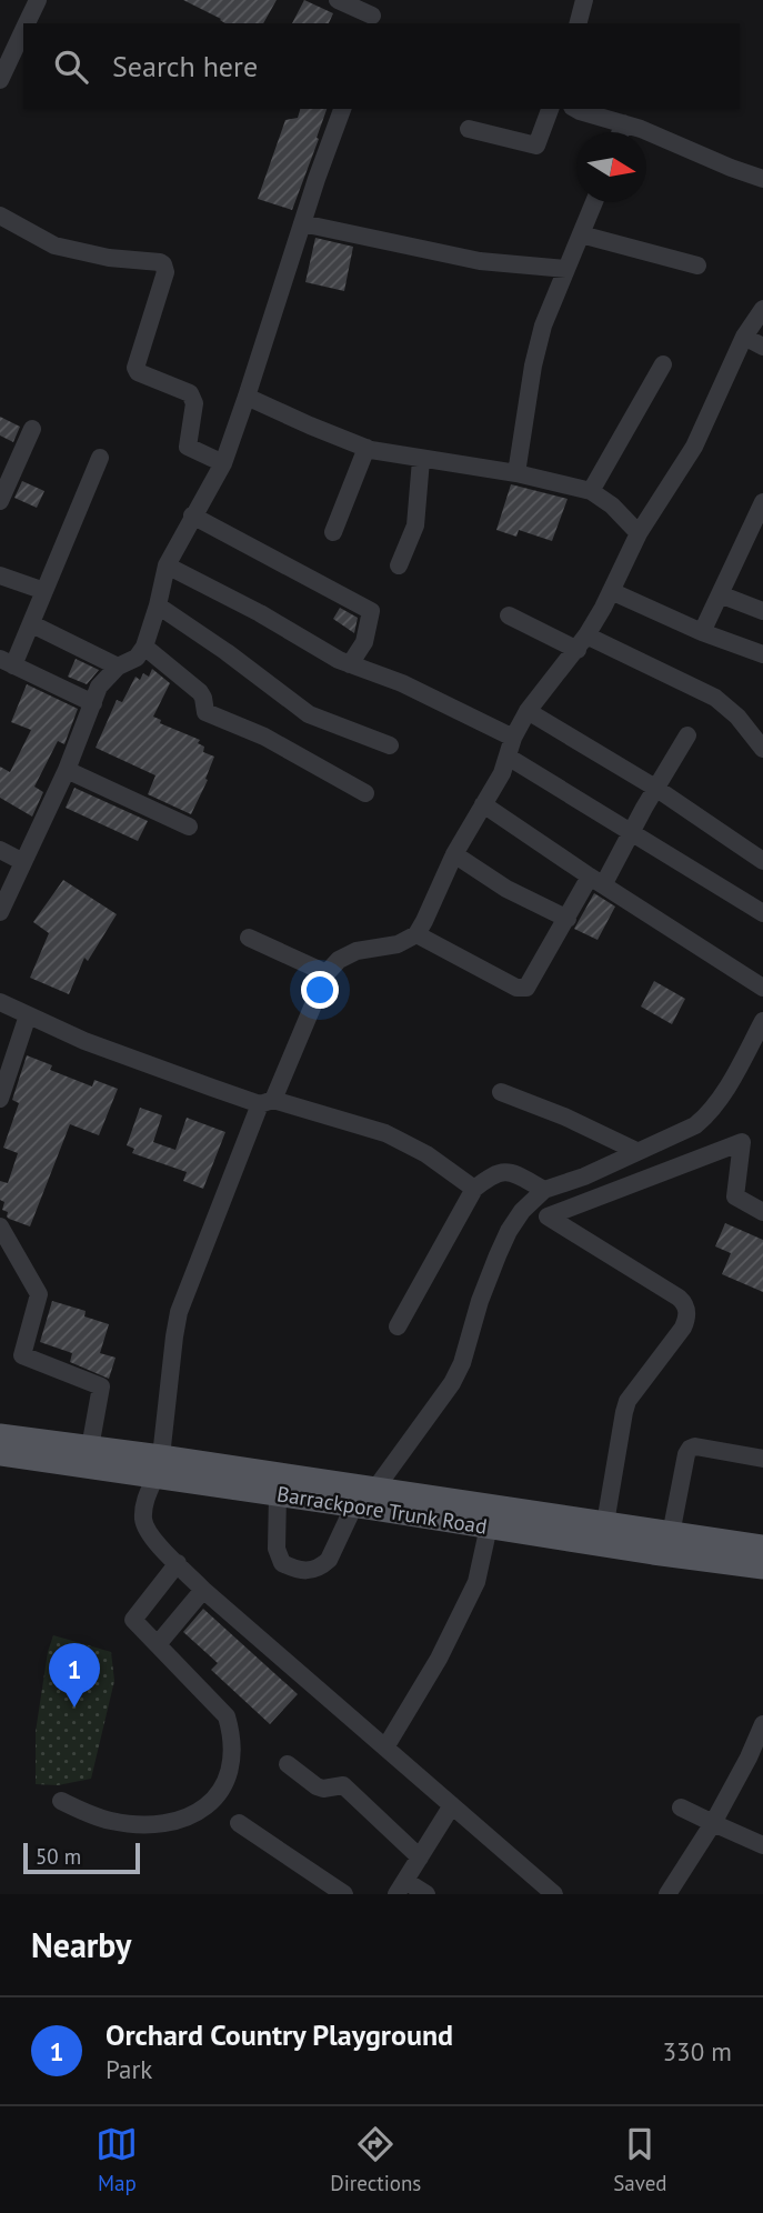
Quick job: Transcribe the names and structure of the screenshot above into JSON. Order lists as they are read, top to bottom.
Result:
{
  "streets": {
    "main road": ["Barrackpore Trunk Road"]
  },
  "scale_bar": "50 m",
  "north": "right",
  "page": {
    "search": "Search here",
    "pins": "1",
    "scale": "50 m",
    "heading": "Nearby",
    "list": [
      {
        "mark": "1",
        "name": "Orchard Country Playground",
        "note": "Park",
        "value": "330 m"
      }
    ],
    "nav": ["Map", "Directions", "Saved"]
  }
}
